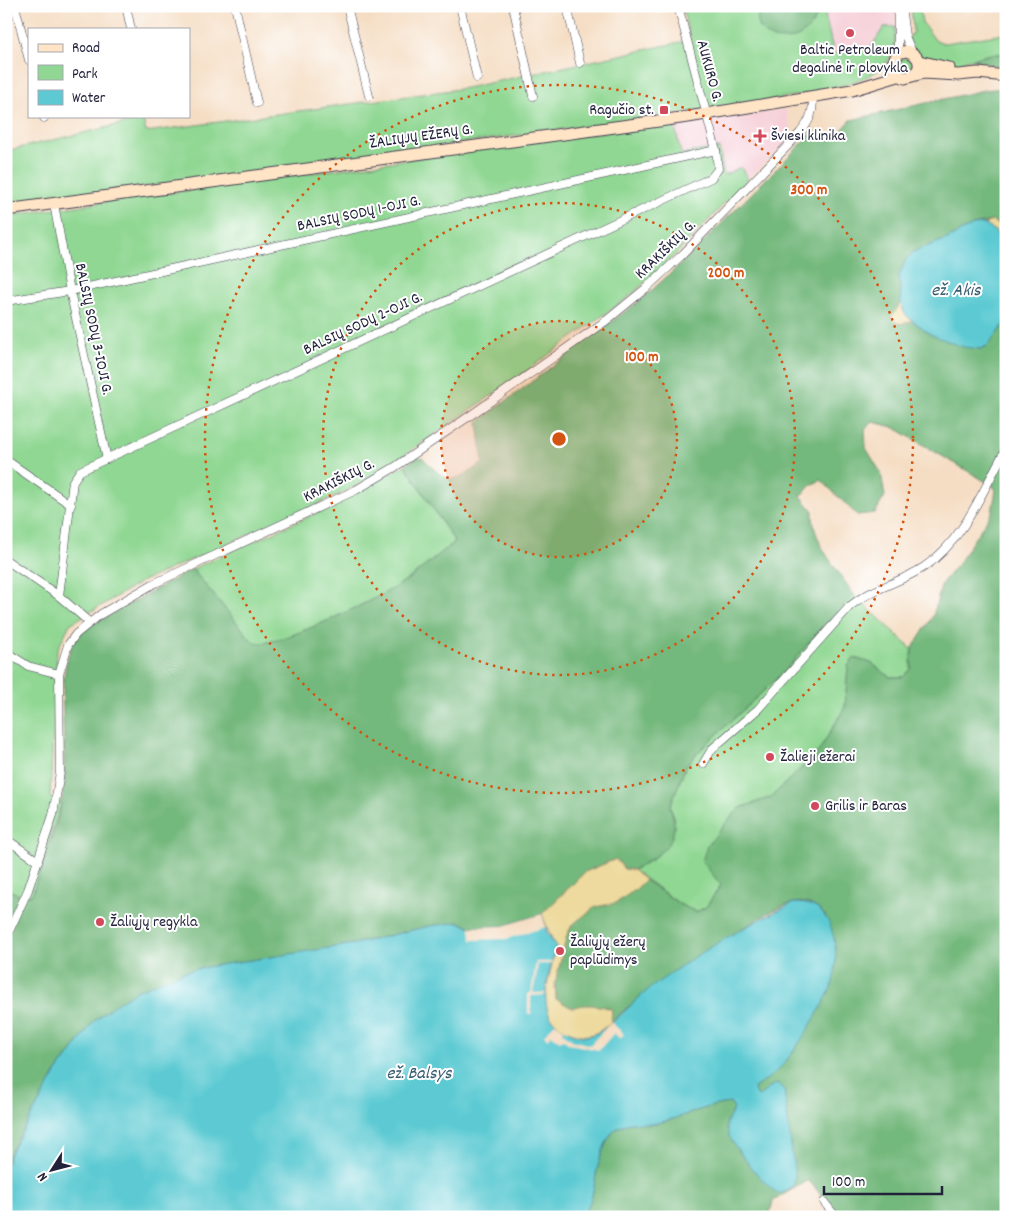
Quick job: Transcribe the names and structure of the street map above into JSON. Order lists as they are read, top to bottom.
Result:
{
  "streets": {
    "main road": ["ŽALIŲJŲ EŽERŲ G."],
    "street": [
      "AUKURO G.",
      "BALSIŲ SODŲ 1-OJI G.",
      "KRAKIŠKIŲ G.",
      "BALSIŲ SODŲ 2-OJI G.",
      "BALSIŲ SODŲ 3-IOJI G."
    ]
  },
  "crossings": [
    ["AUKURO G.", "ŽALIŲJŲ EŽERŲ G."],
    ["AUKURO G.", "BALSIŲ SODŲ 2-OJI G."],
    ["ŽALIŲJŲ EŽERŲ G.", "KRAKIŠKIŲ G."],
    ["ŽALIŲJŲ EŽERŲ G.", "BALSIŲ SODŲ 2-OJI G."],
    ["ŽALIŲJŲ EŽERŲ G.", "BALSIŲ SODŲ 3-IOJI G."],
    ["BALSIŲ SODŲ 1-OJI G.", "BALSIŲ SODŲ 2-OJI G."],
    ["BALSIŲ SODŲ 1-OJI G.", "BALSIŲ SODŲ 3-IOJI G."],
    ["BALSIŲ SODŲ 2-OJI G.", "BALSIŲ SODŲ 3-IOJI G."]
  ],
  "water": ["ež. Akis", "ež. Balsys"],
  "places": {
    "other": [
      "Baltic Petroleum degalinė ir plovykla",
      "Žalieji ežerai",
      "Grilis ir Baras",
      "Žaliųjų regykla",
      "Žaliųjų ežerų paplūdimys"
    ],
    "transit": ["Ragučio st."],
    "health": ["Šviesi klinika"]
  },
  "legend": ["Road", "Park", "Water"],
  "scale_bar": "100 m",
  "north": "bottom left",
  "rings": ["300 m", "200 m", "100 m"]
}
